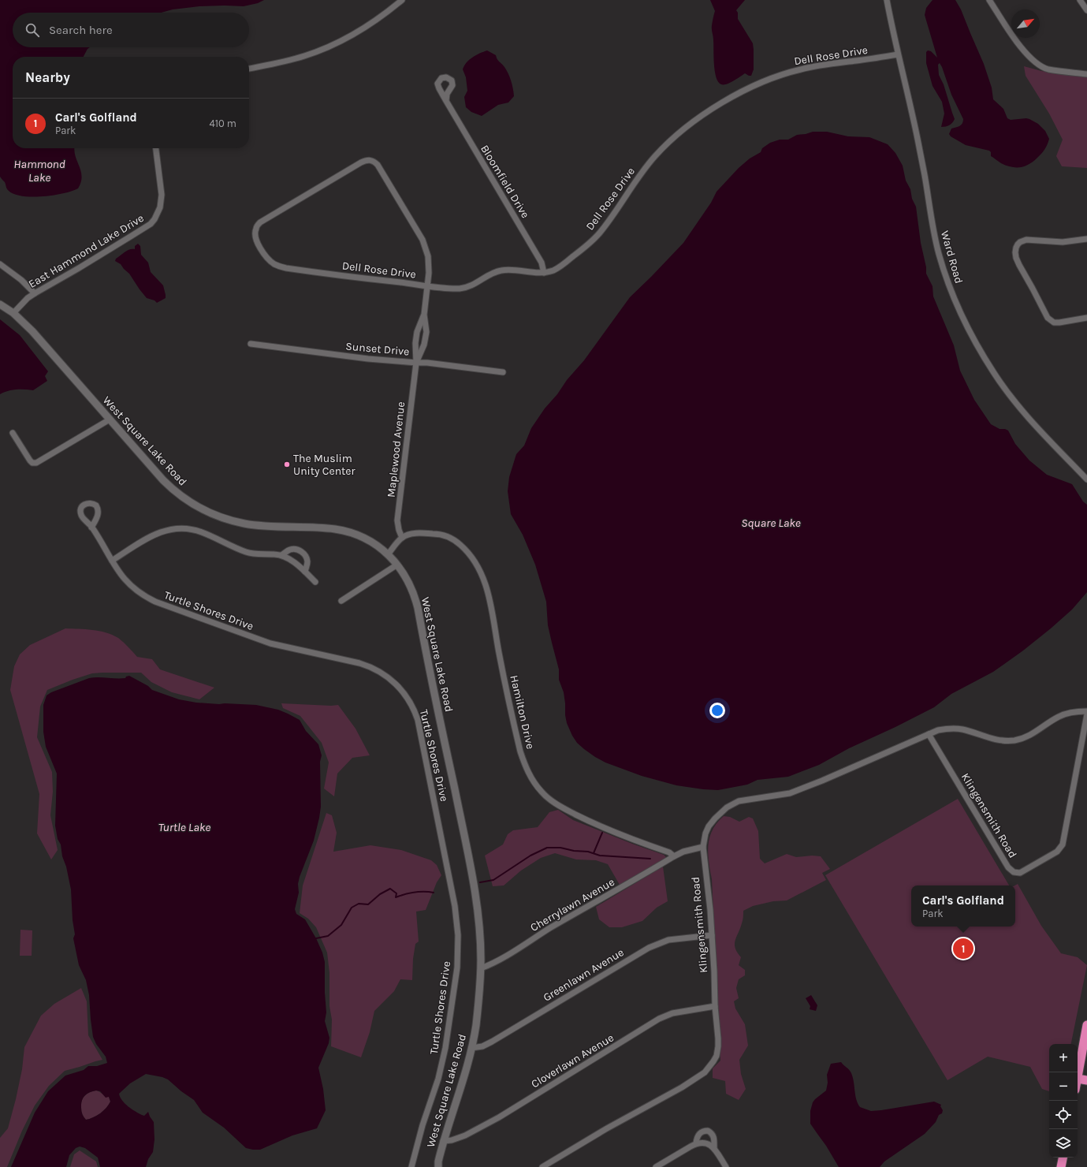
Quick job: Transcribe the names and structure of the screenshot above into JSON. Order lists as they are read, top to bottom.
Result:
{
  "streets": {
    "street": [
      "Dell Rose Drive",
      "Bloomfield Drive",
      "East Hammond Lake Drive",
      "Ward Road",
      "Sunset Drive",
      "West Square Lake Road",
      "Maplewood Avenue",
      "Turtle Shores Drive",
      "Hamilton Drive",
      "Klingensmith Road",
      "Cherrylawn Avenue",
      "Greenlawn Avenue",
      "Cloverlawn Avenue"
    ]
  },
  "crossings": [
    ["Dell Rose Drive", "Bloomfield Drive"],
    ["Dell Rose Drive", "Ward Road"],
    ["Dell Rose Drive", "Maplewood Avenue"],
    ["East Hammond Lake Drive", "West Square Lake Road"],
    ["Sunset Drive", "Maplewood Avenue"],
    ["West Square Lake Road", "Cherrylawn Avenue"],
    ["West Square Lake Road", "Greenlawn Avenue"],
    ["West Square Lake Road", "Cloverlawn Avenue"],
    ["Maplewood Avenue", "Hamilton Drive"],
    ["Hamilton Drive", "Cherrylawn Avenue"],
    ["Klingensmith Road", "Greenlawn Avenue"],
    ["Klingensmith Road", "Cloverlawn Avenue"]
  ],
  "water": ["Hammond Lake", "Square Lake", "Turtle Lake"],
  "places": ["The Muslim Unity Center"],
  "north": "top right",
  "page": {
    "search": "Search here",
    "heading": "Nearby",
    "list": [
      {
        "mark": "1",
        "name": "Carl's Golfland",
        "note": "Park",
        "value": "410 m"
      }
    ],
    "popup": ["Carl's Golfland", "Park"],
    "pins": "1",
    "map_buttons": ["+", "−"]
  }
}
